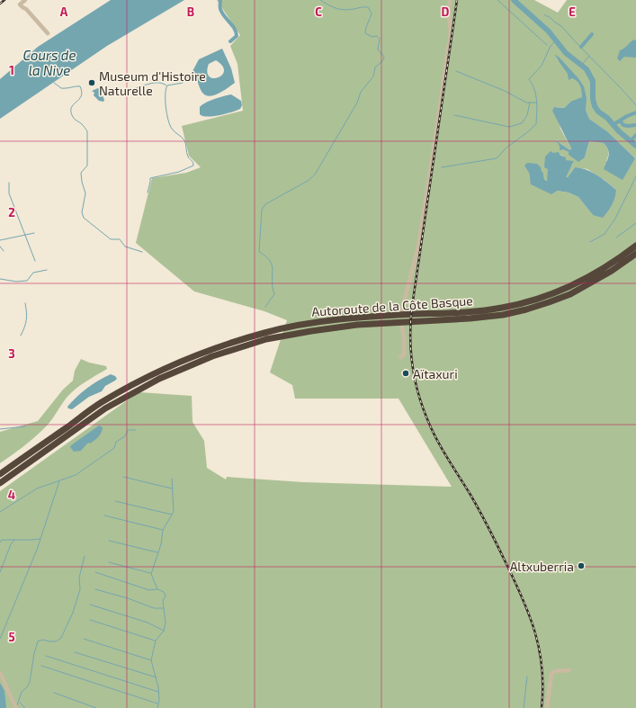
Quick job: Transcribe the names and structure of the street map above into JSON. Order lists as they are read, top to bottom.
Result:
{
  "streets": {
    "highway": ["Autoroute de la Côte Basque"]
  },
  "water": ["Cours de la Nive"],
  "places": ["Museum d'Histoire Naturelle", "Aïtaxuri", "Altxuberria"],
  "grid": {
    "columns": [
      "A",
      "B",
      "C",
      "D",
      "E"
    ],
    "rows": [
      "1",
      "2",
      "3",
      "4",
      "5"
    ]
  }
}
